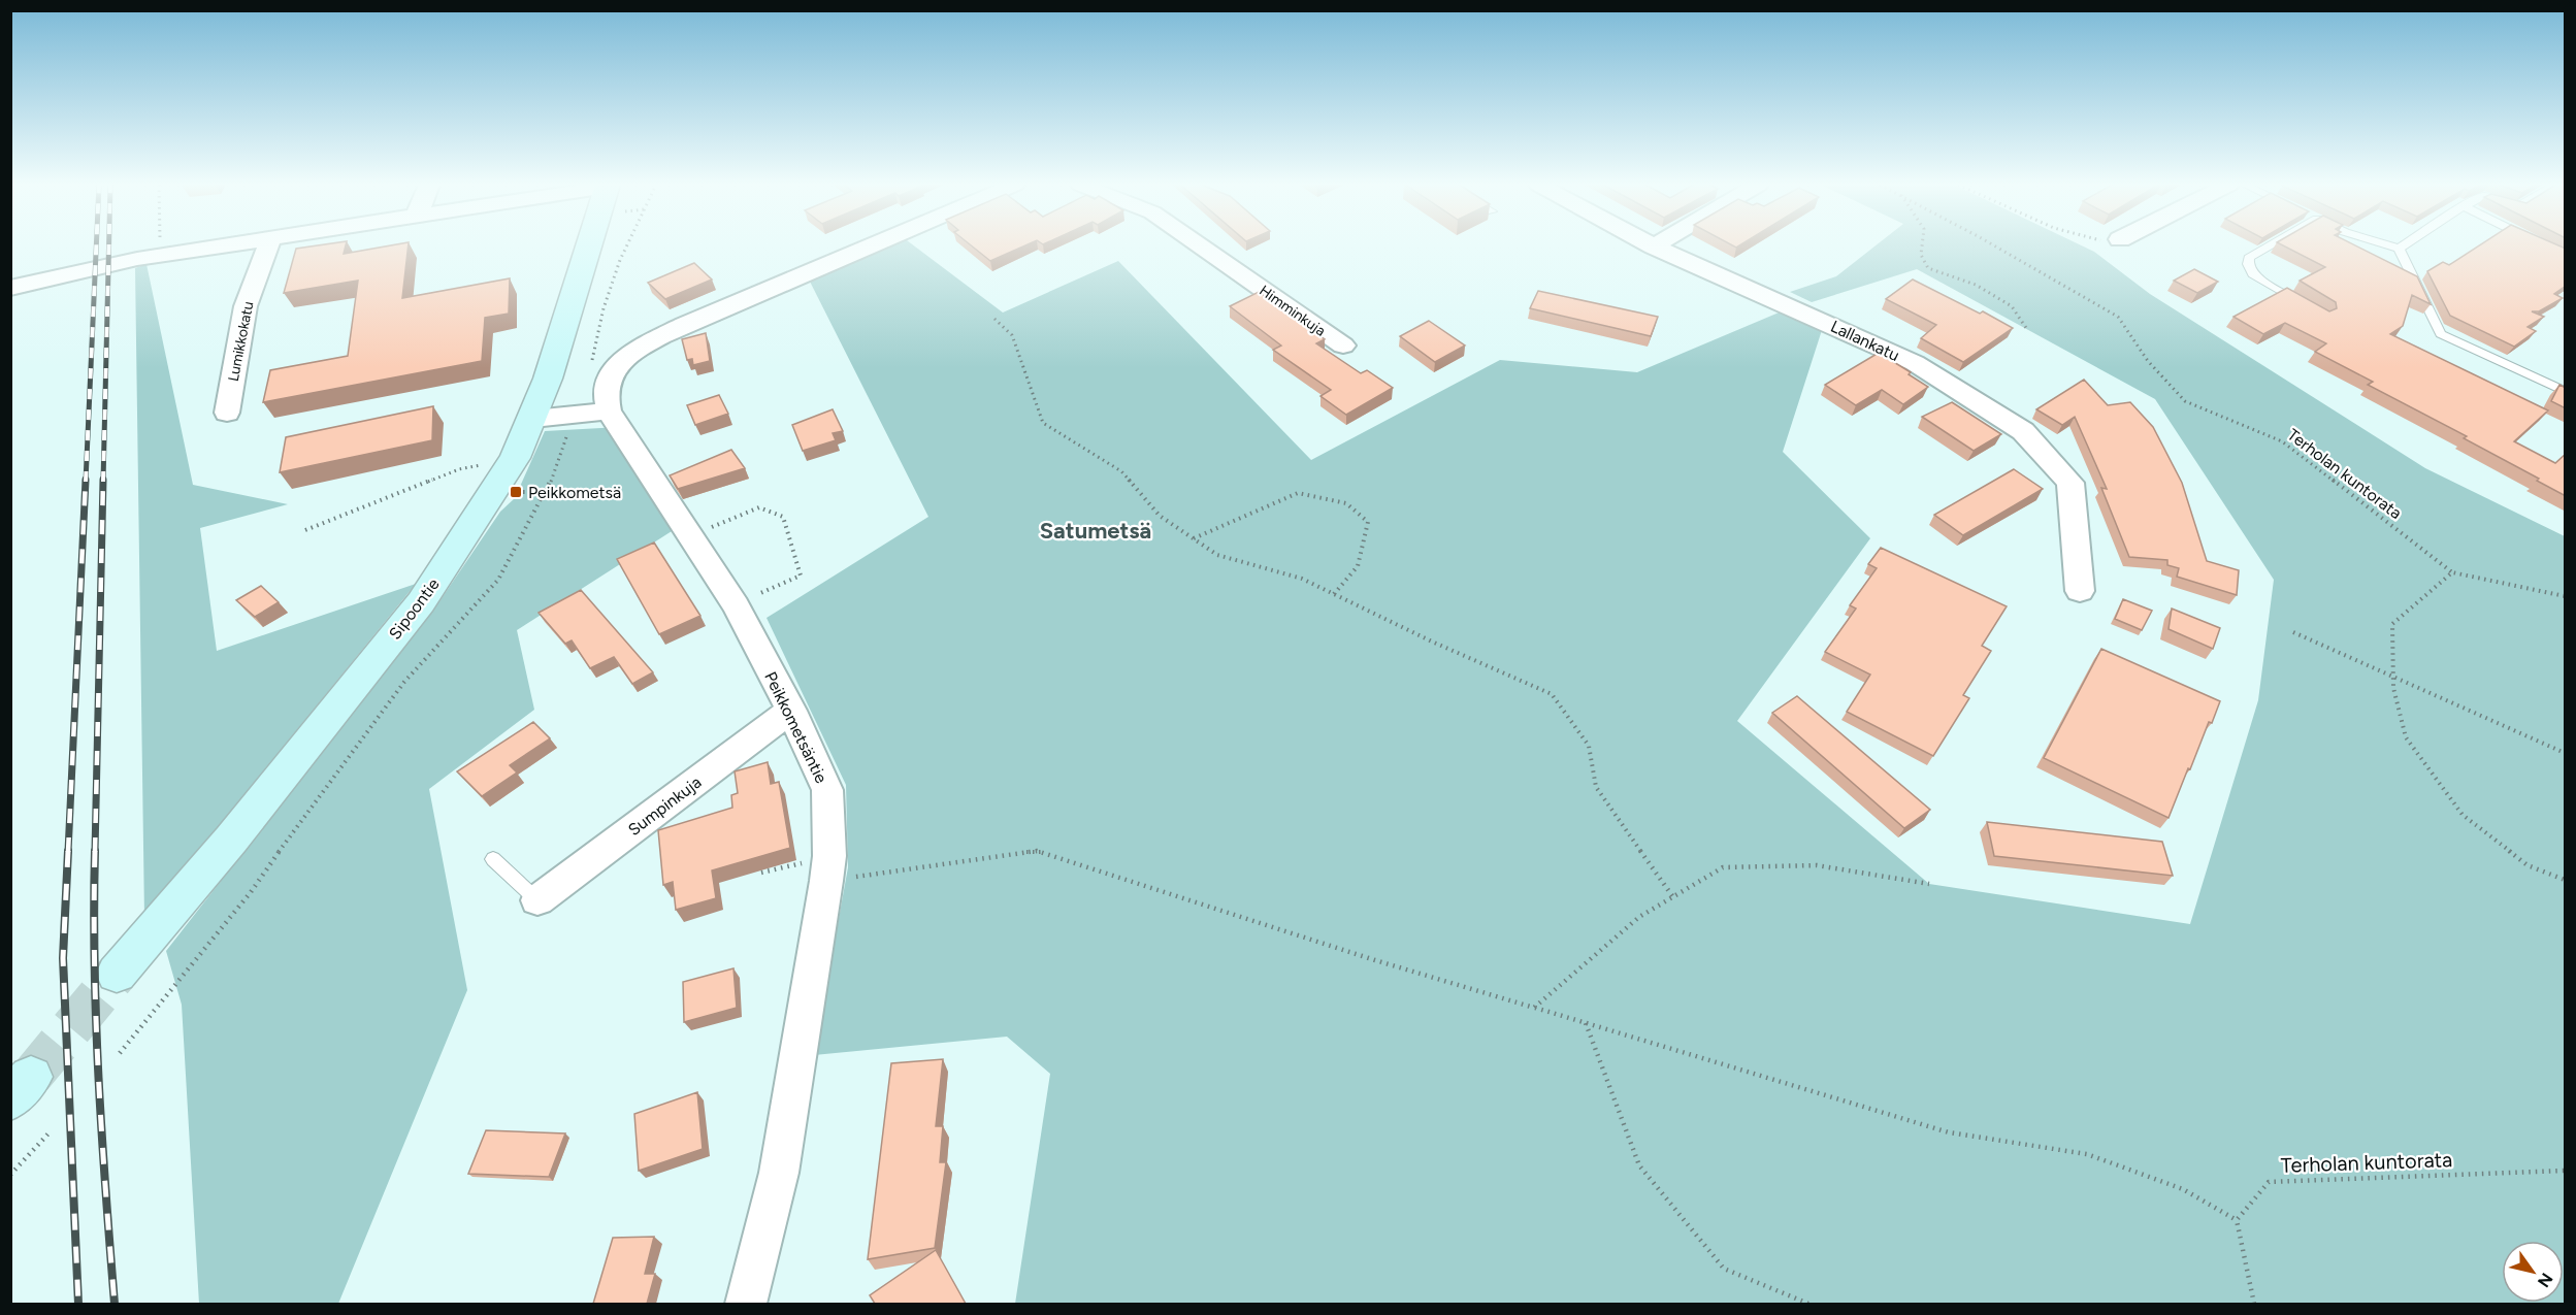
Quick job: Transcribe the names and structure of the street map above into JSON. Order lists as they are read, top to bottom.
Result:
{
  "streets": {
    "street": [
      "Himminkuja",
      "Lallankatu",
      "Lumikkokatu",
      "Sipoontie",
      "Peikkometsäntie",
      "Sumpinkuja"
    ],
    "path": ["Terholan kuntorata"]
  },
  "crossings": [
    ["Peikkometsäntie", "Sumpinkuja"]
  ],
  "districts": ["Satumetsä"],
  "places": {
    "transit": ["Peikkometsä"]
  },
  "north": "bottom right"
}
